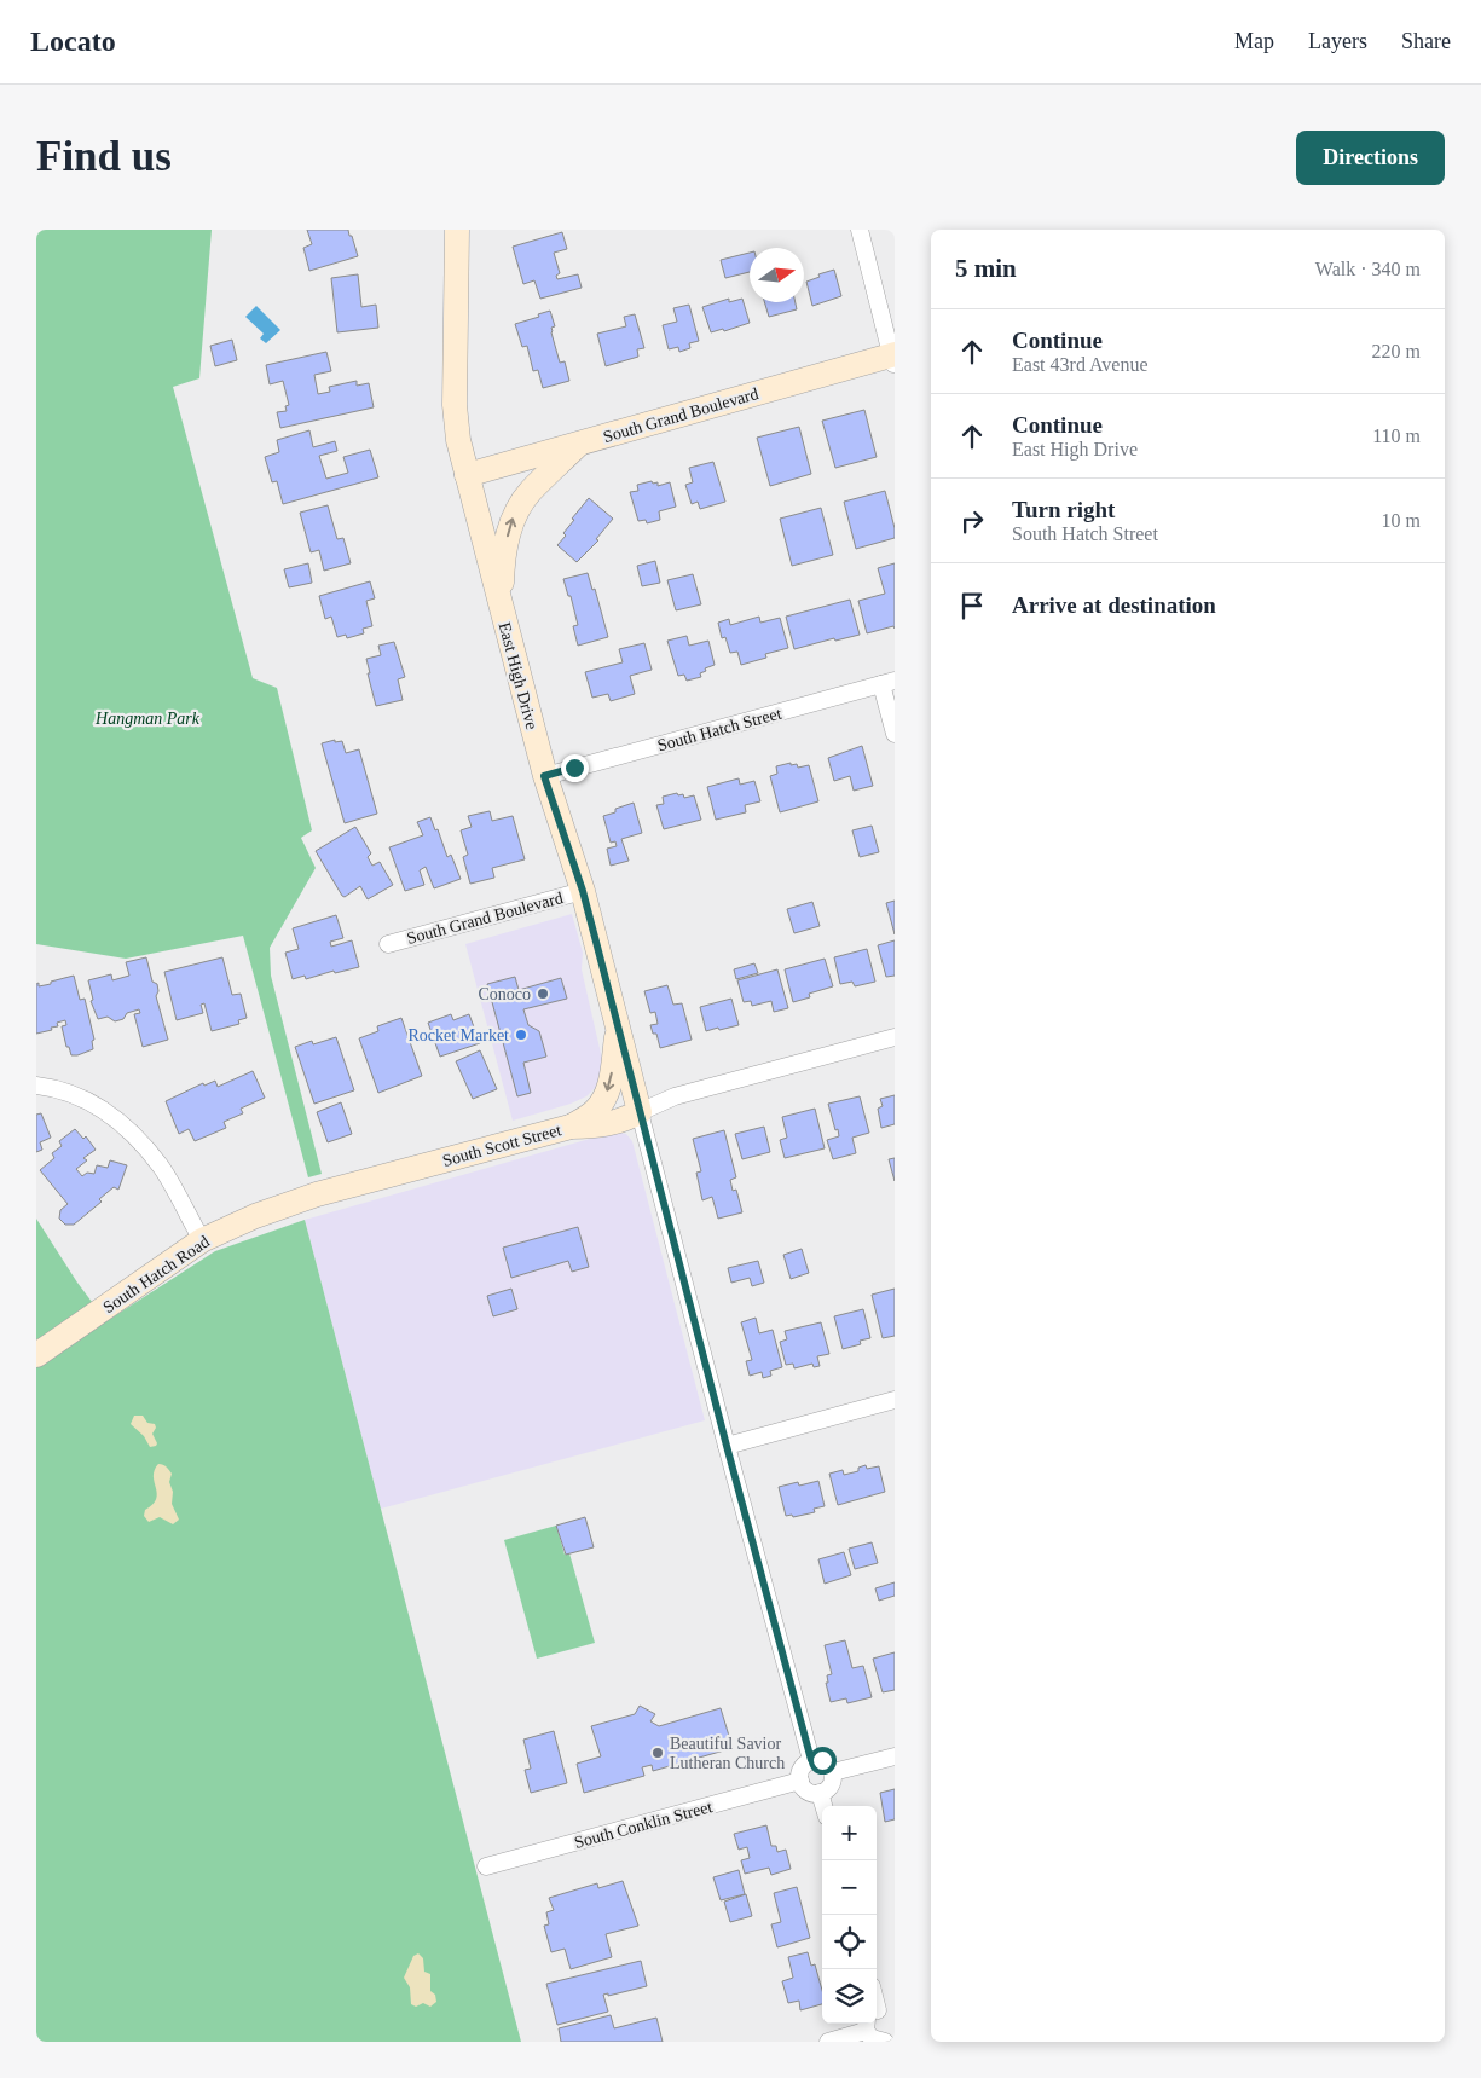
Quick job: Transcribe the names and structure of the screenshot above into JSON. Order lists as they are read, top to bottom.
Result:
{
  "streets": {
    "main road": [
      "South Grand Boulevard",
      "East High Drive",
      "South Scott Street",
      "South Hatch Road"
    ],
    "street": ["South Hatch Street", "South Conklin Street"]
  },
  "crossings": [
    ["South Grand Boulevard", "East High Drive"],
    ["East High Drive", "South Hatch Street"],
    ["East High Drive", "South Scott Street"],
    ["South Scott Street", "South Hatch Road"]
  ],
  "parks": ["Hangman Park"],
  "places": ["Conoco", "Rocket Market", "Beautiful Savior Lutheran Church"],
  "north": "right",
  "page": {
    "header": "Locato",
    "nav": ["Map", "Layers", "Share"],
    "buttons": "Directions",
    "title": "Find us",
    "heading": ["5 min", "Walk · 340 m"],
    "list": [
      ["Continue", "East 43rd Avenue", "220 m"],
      ["Continue", "East High Drive", "110 m"],
      ["Turn right", "South Hatch Street", "10 m"],
      "Arrive at destination"
    ],
    "map_buttons": ["+", "−"]
  }
}
